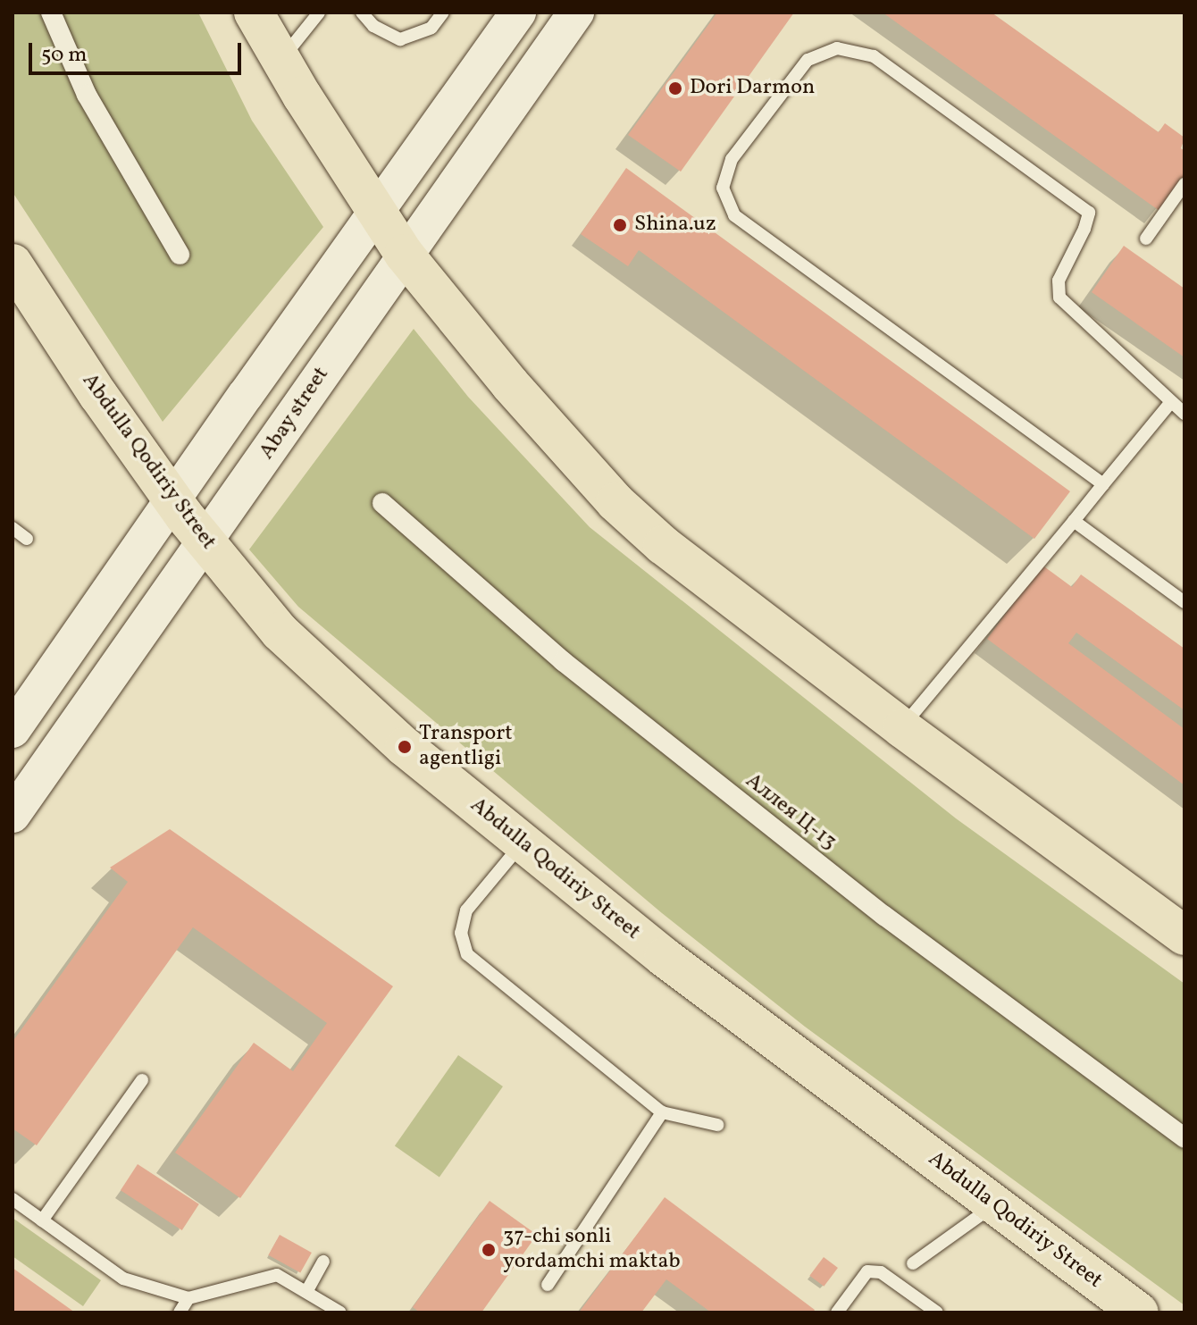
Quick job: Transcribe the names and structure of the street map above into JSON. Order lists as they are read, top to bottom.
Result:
{
  "streets": {
    "main road": ["Abay street", "Abdulla Qodiriy Street"],
    "street": ["Аллея Ц-13"]
  },
  "crossings": [
    ["Abay street", "Abdulla Qodiriy Street"]
  ],
  "places": [
    "Dori Darmon",
    "Shina.uz",
    "Transport agentligi",
    "37-chi sonli yordamchi maktab"
  ],
  "scale_bar": "50 m"
}
